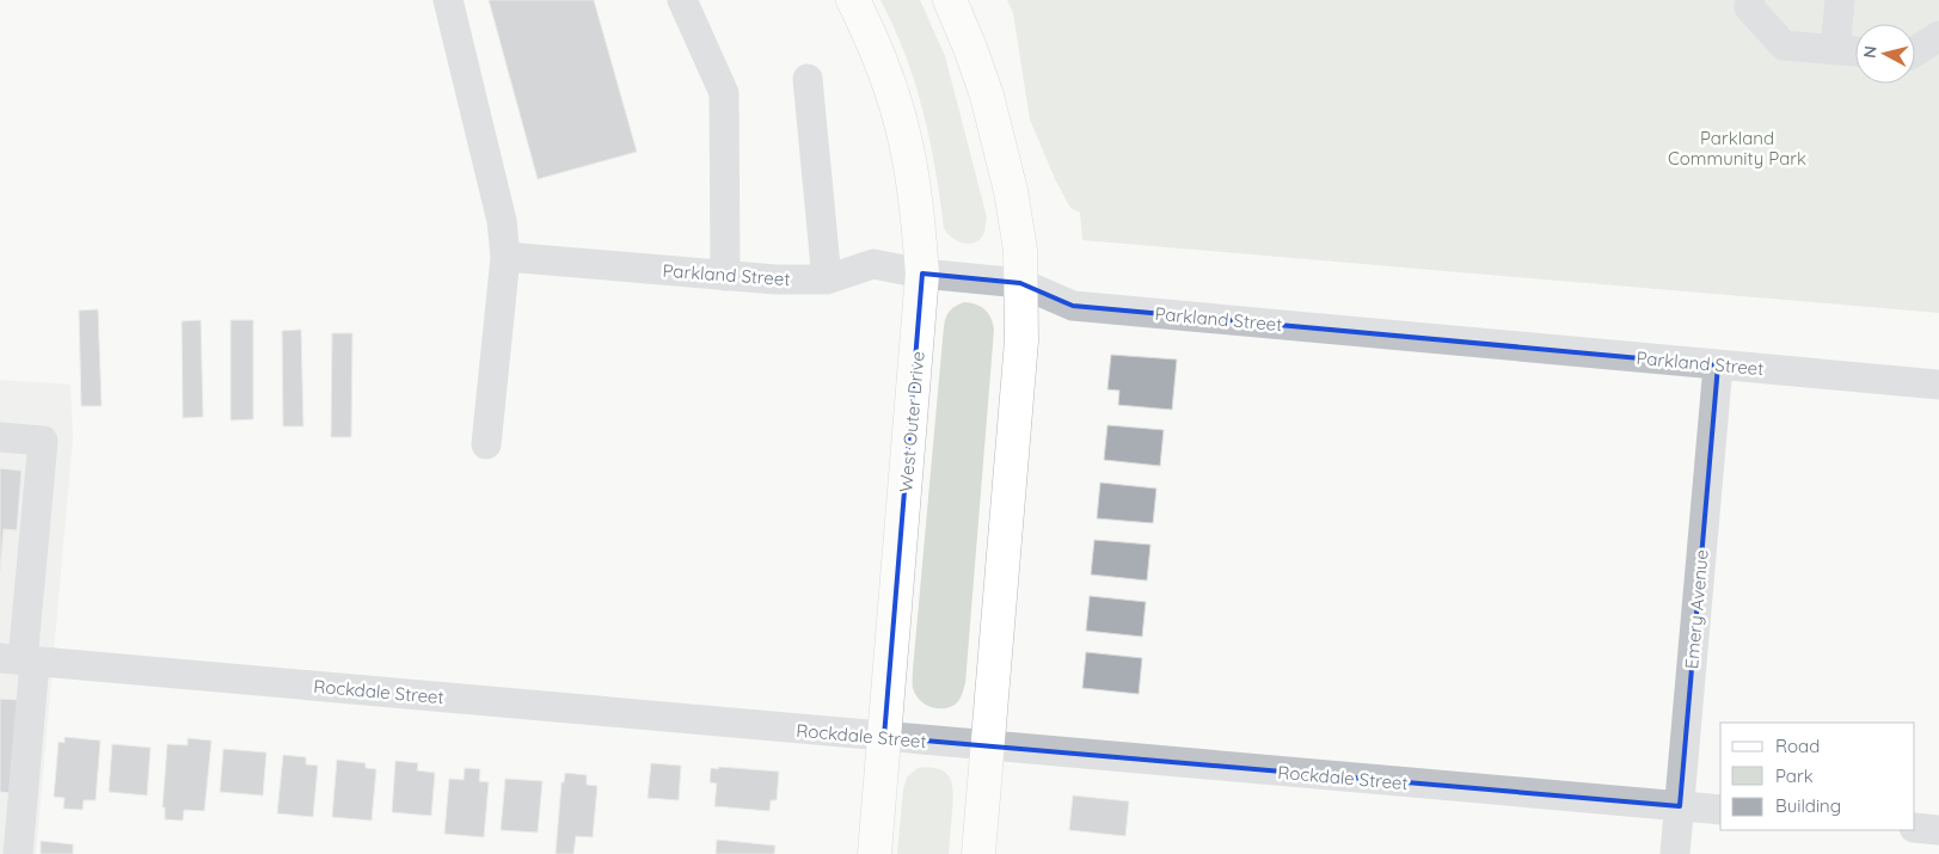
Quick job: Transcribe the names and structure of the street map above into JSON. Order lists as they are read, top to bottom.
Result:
{
  "streets": {
    "main road": ["West Outer Drive"],
    "street": ["Parkland Street", "Emery Avenue", "Rockdale Street"]
  },
  "crossings": [
    ["Parkland Street", "West Outer Drive"],
    ["Parkland Street", "Emery Avenue"],
    ["West Outer Drive", "Rockdale Street"],
    ["Emery Avenue", "Rockdale Street"]
  ],
  "parks": ["Parkland Community Park"],
  "legend": ["Road", "Park", "Building"],
  "north": "left"
}
